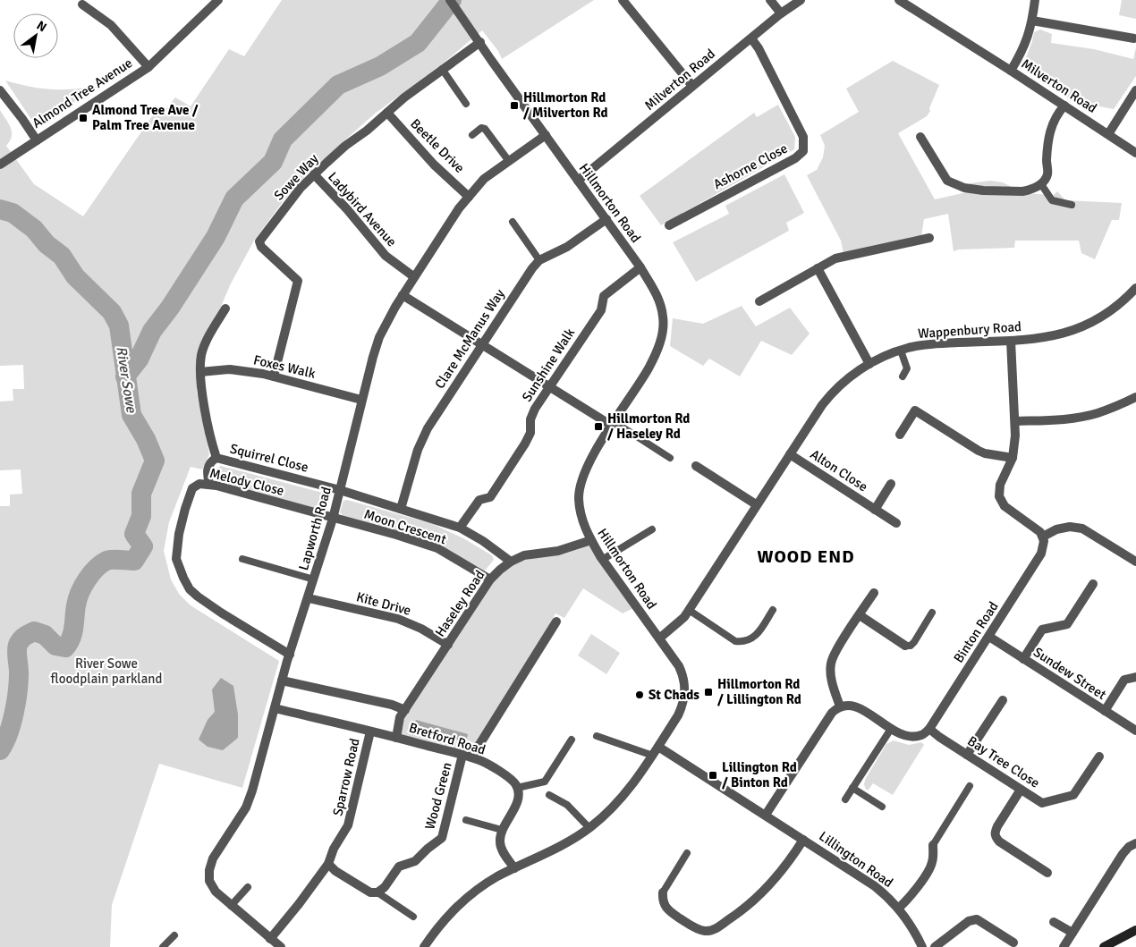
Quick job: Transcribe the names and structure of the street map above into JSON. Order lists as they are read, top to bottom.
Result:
{
  "streets": {
    "street": [
      "Milverton Road",
      "Almond Tree Avenue",
      "Beetle Drive",
      "Ashorne Close",
      "Sowe Way",
      "Hillmorton Road",
      "Ladybird Avenue",
      "Wappenbury Road",
      "Clare McManus Way",
      "Sunshine Walk",
      "Foxes Walk",
      "Squirrel Close",
      "Alton Close",
      "Melody Close",
      "Moon Crescent",
      "Lapworth Road",
      "Kite Drive",
      "Haseley Road",
      "Binton Road",
      "Sundew Street",
      "Bretford Road",
      "Bay Tree Close",
      "Sparrow Road",
      "Wood Green",
      "Lillington Road"
    ]
  },
  "crossings": [
    ["Milverton Road", "Ashorne Close"],
    ["Milverton Road", "Hillmorton Road"],
    ["Beetle Drive", "Sowe Way"],
    ["Beetle Drive", "Lapworth Road"],
    ["Sowe Way", "Hillmorton Road"],
    ["Sowe Way", "Ladybird Avenue"],
    ["Sowe Way", "Foxes Walk"],
    ["Hillmorton Road", "Wappenbury Road"],
    ["Hillmorton Road", "Clare McManus Way"],
    ["Hillmorton Road", "Sunshine Walk"],
    ["Hillmorton Road", "Lapworth Road"],
    ["Hillmorton Road", "Haseley Road"],
    ["Hillmorton Road", "Lillington Road"],
    ["Ladybird Avenue", "Lapworth Road"],
    ["Wappenbury Road", "Alton Close"],
    ["Foxes Walk", "Squirrel Close"],
    ["Foxes Walk", "Lapworth Road"],
    ["Squirrel Close", "Melody Close"],
    ["Squirrel Close", "Lapworth Road"],
    ["Melody Close", "Moon Crescent"],
    ["Melody Close", "Lapworth Road"],
    ["Moon Crescent", "Lapworth Road"],
    ["Moon Crescent", "Haseley Road"],
    ["Lapworth Road", "Kite Drive"],
    ["Lapworth Road", "Bretford Road"],
    ["Lapworth Road", "Sparrow Road"],
    ["Kite Drive", "Haseley Road"],
    ["Haseley Road", "Bretford Road"],
    ["Binton Road", "Sundew Street"],
    ["Binton Road", "Bay Tree Close"],
    ["Bretford Road", "Sparrow Road"],
    ["Bretford Road", "Wood Green"]
  ],
  "districts": ["WOOD END"],
  "water": ["River Sowe"],
  "parks": ["River Sowe floodplain parkland"],
  "places": {
    "transit": [
      "Hillmorton Rd / Milverton Rd",
      "Almond Tree Ave / Palm Tree Avenue",
      "Hillmorton Rd / Haseley Rd",
      "Hillmorton Rd / Lillington Rd",
      "Lillington Rd / Binton Rd"
    ],
    "other": ["St Chads"]
  },
  "north": "top right"
}
